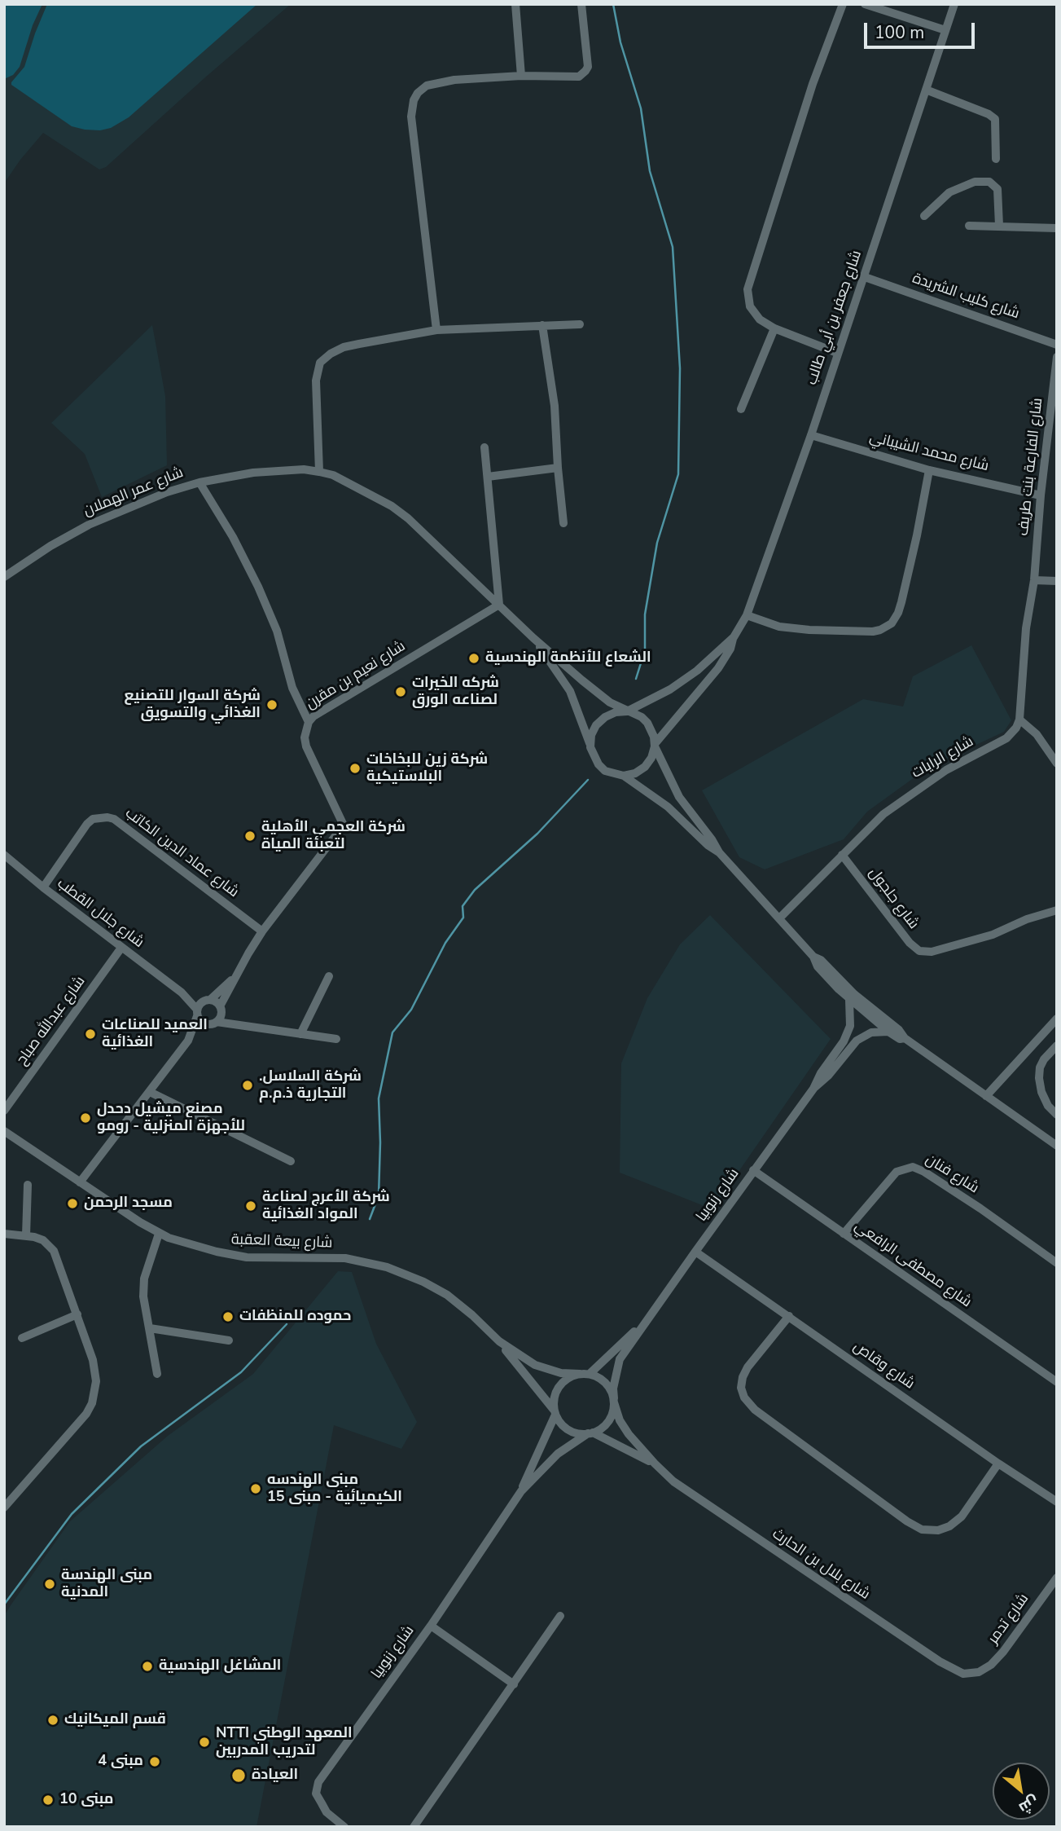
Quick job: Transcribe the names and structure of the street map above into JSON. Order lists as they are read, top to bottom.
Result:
{
  "streets": {
    "street": [
      "شارع كليب الشريدة",
      "شارع جعفر بن أبي طالب",
      "شارع محمد الشيباني",
      "شارع الفارعة بنت طريف",
      "شارع عمر الهملان",
      "شارع نعيم بن مقرن",
      "شارع الرايات",
      "شارع عماد الدين الكاتب",
      "شارع جلجول",
      "شارع جلال القطب",
      "شارع عبدالله صباح",
      "شارع فنان",
      "شارع زنوبيا",
      "شارع بيعة العقبة",
      "شارع مصطفى الرافعي",
      "شارع وقاص",
      "شارع بلال بن الحارث",
      "شارع تدمر"
    ]
  },
  "crossings": [
    ["شارع كليب الشريدة", "شارع جعفر بن أبي طالب"],
    ["شارع جعفر بن أبي طالب", "شارع محمد الشيباني"],
    ["شارع جعفر بن أبي طالب", "شارع عمر الهملان"],
    ["شارع محمد الشيباني", "شارع الفارعة بنت طريف"],
    ["شارع عمر الهملان", "شارع نعيم بن مقرن"],
    ["شارع نعيم بن مقرن", "شارع عماد الدين الكاتب"],
    ["شارع نعيم بن مقرن", "شارع جلال القطب"],
    ["شارع الرايات", "شارع جلجول"],
    ["شارع عماد الدين الكاتب", "شارع جلال القطب"],
    ["شارع جلال القطب", "شارع عبدالله صباح"],
    ["شارع فنان", "شارع مصطفى الرافعي"],
    ["شارع زنوبيا", "شارع بيعة العقبة"],
    ["شارع زنوبيا", "شارع مصطفى الرافعي"],
    ["شارع زنوبيا", "شارع وقاص"],
    ["شارع زنوبيا", "شارع بلال بن الحارث"],
    ["شارع بيعة العقبة", "شارع بلال بن الحارث"],
    ["شارع بلال بن الحارث", "شارع تدمر"]
  ],
  "places": [
    "الشعاع للأنظمة الهندسية",
    "شركه الخيرات لصناعه الورق",
    "شركة السوار للتصنيع الغذائي والتسويق",
    "شركة زين للبخاخات البلاستيكية",
    "شركة العجمي الأهلية لتعبئة المياة",
    "العميد للصناعات الغذائية",
    ".شركة السلاسل التجارية ذ.م.م",
    "مصنع ميشيل دحدل للأجهزة المنزلية - رومو",
    "مسجد الرحمن",
    "شركة الأعرج لصناعة المواد الغذائية",
    "حموده للمنظفات",
    "مبنى الهندسه الكيميائية - مبنى 15",
    "مبنى الهندسة المدنية",
    "المشاغل الهندسية",
    "قسم الميكانيك",
    "NTTI المعهد الوطني لتدريب المدربين",
    "مبنى 4",
    "العيادة",
    "مبنى 10"
  ],
  "scale_bar": "100 m",
  "north": "bottom right"
}
